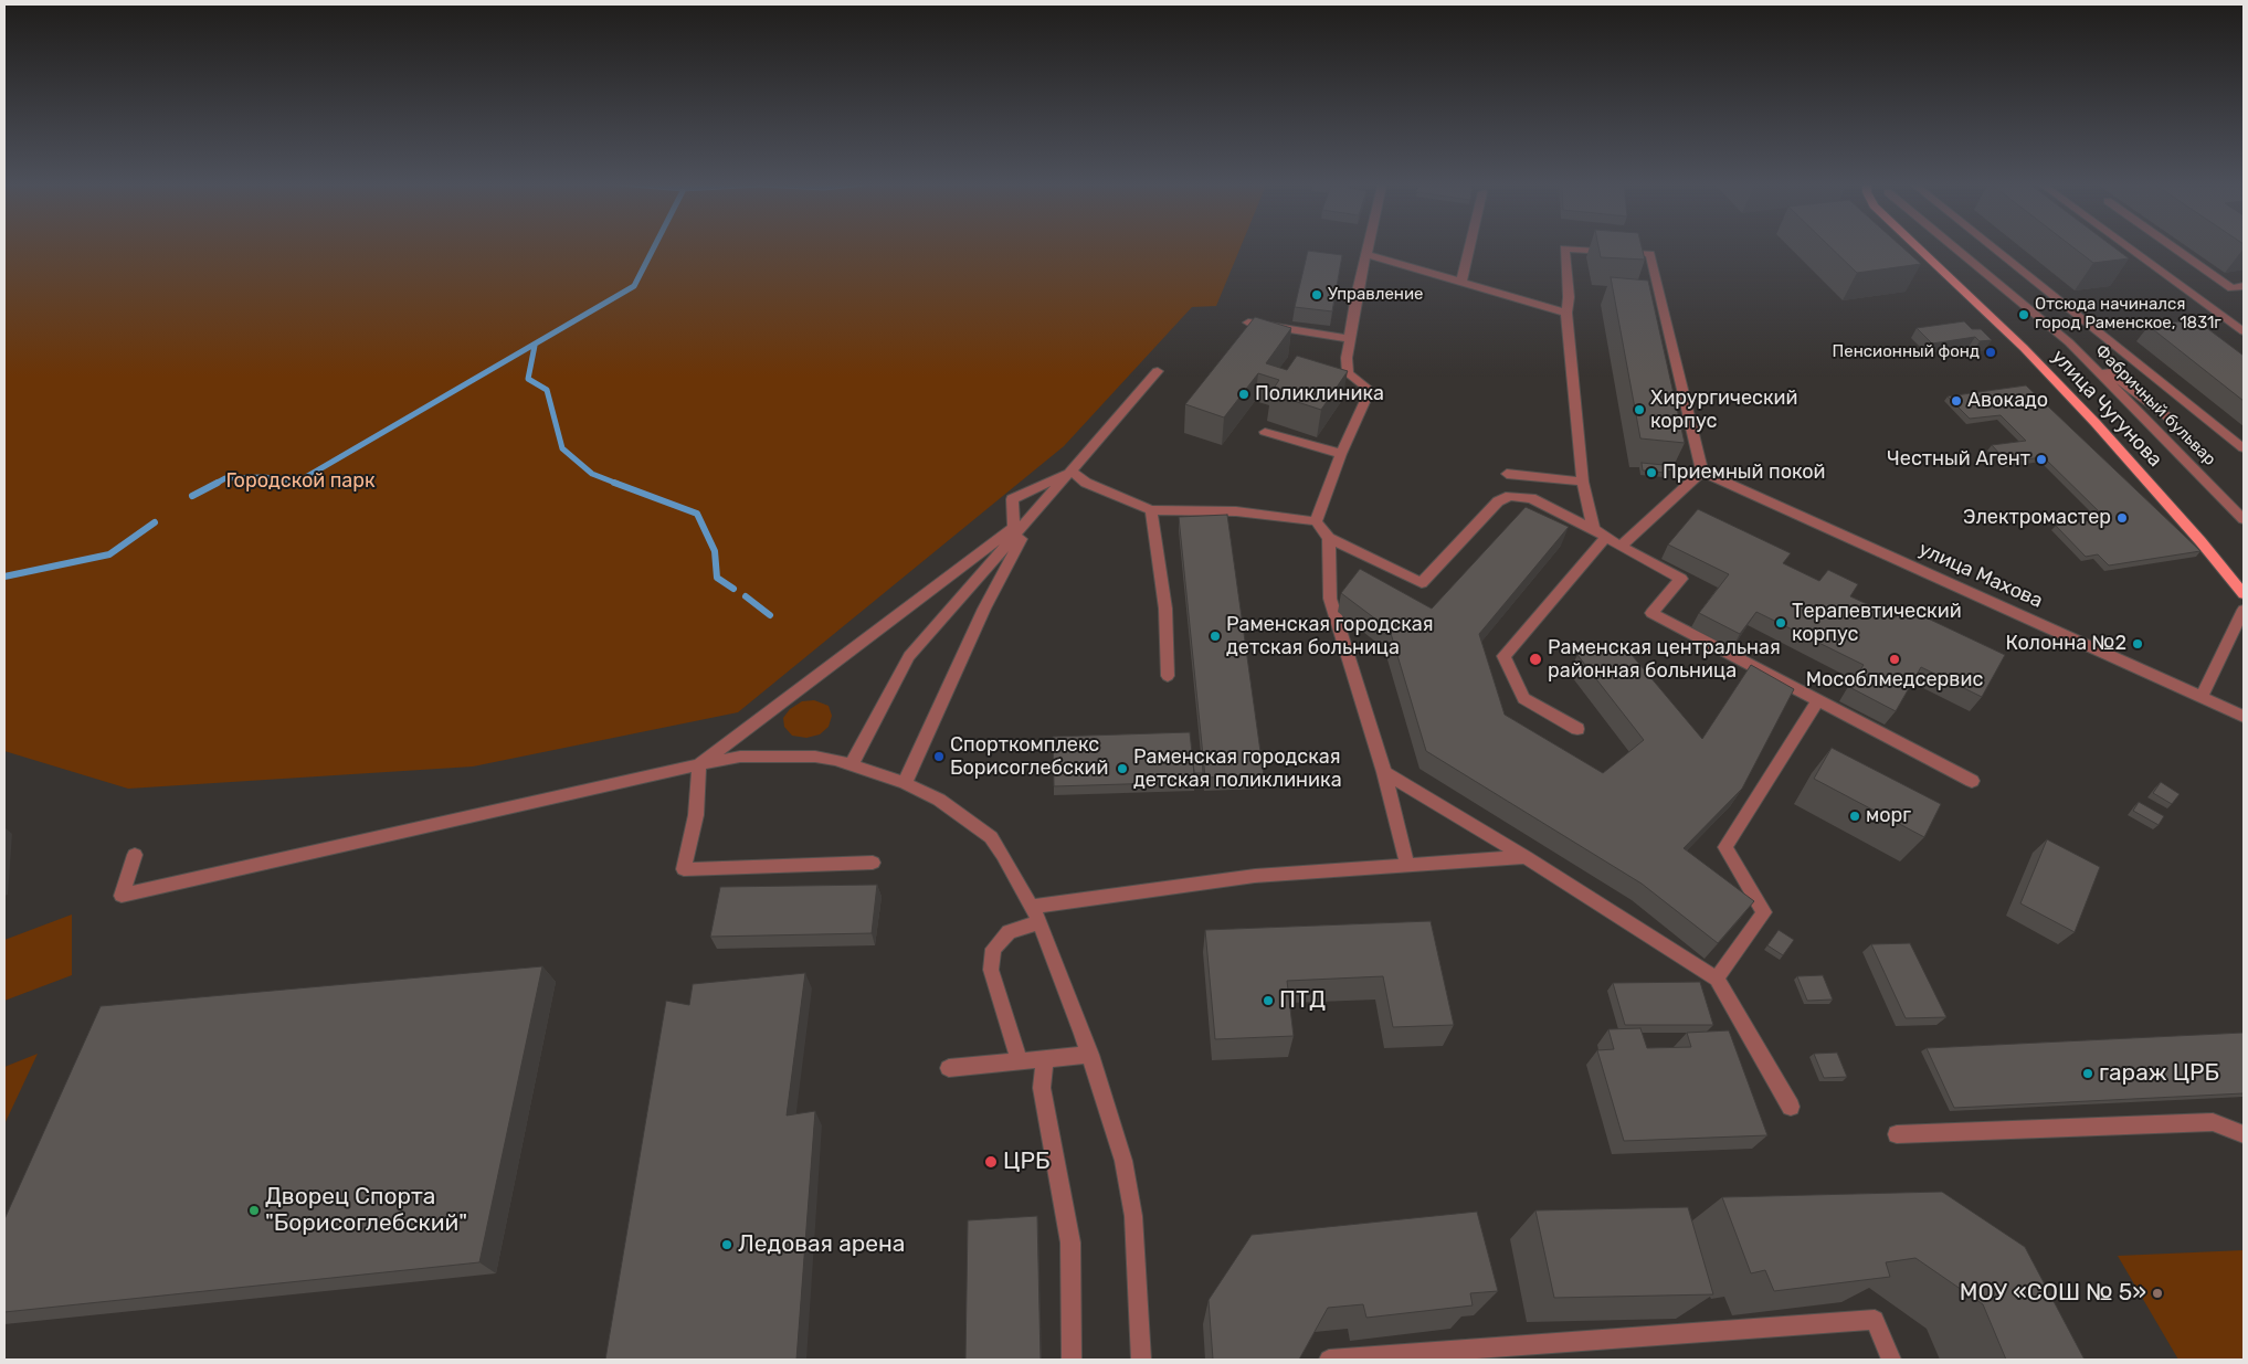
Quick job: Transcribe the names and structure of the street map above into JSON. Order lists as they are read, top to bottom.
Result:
{
  "streets": {
    "main road": ["улица Чугунова"],
    "street": ["Фабричный бульвар", "улица Махова"]
  },
  "parks": ["Городской парк"],
  "places": [
    "Управление",
    "Отсюда начинался город Раменское, 1831г",
    "Пенсионный фонд",
    "Поликлиника",
    "Авокадо",
    "Хирургический корпус",
    "Честный Агент",
    "Приемный покой",
    "Электромастер",
    "Терапевтический корпус",
    "Раменская городская детская больница",
    "Колонна №2",
    "Раменская центральная районная больница",
    "Мособлмедсервис",
    "Спорткомплекс Борисоглебский",
    "Раменская городская детская поликлиника",
    "морг",
    "ПТД",
    "гараж ЦРБ",
    "ЦРБ",
    "Дворец Спорта \"Борисоглебский\"",
    "Ледовая арена",
    "МОУ «СОШ № 5»"
  ]
}
